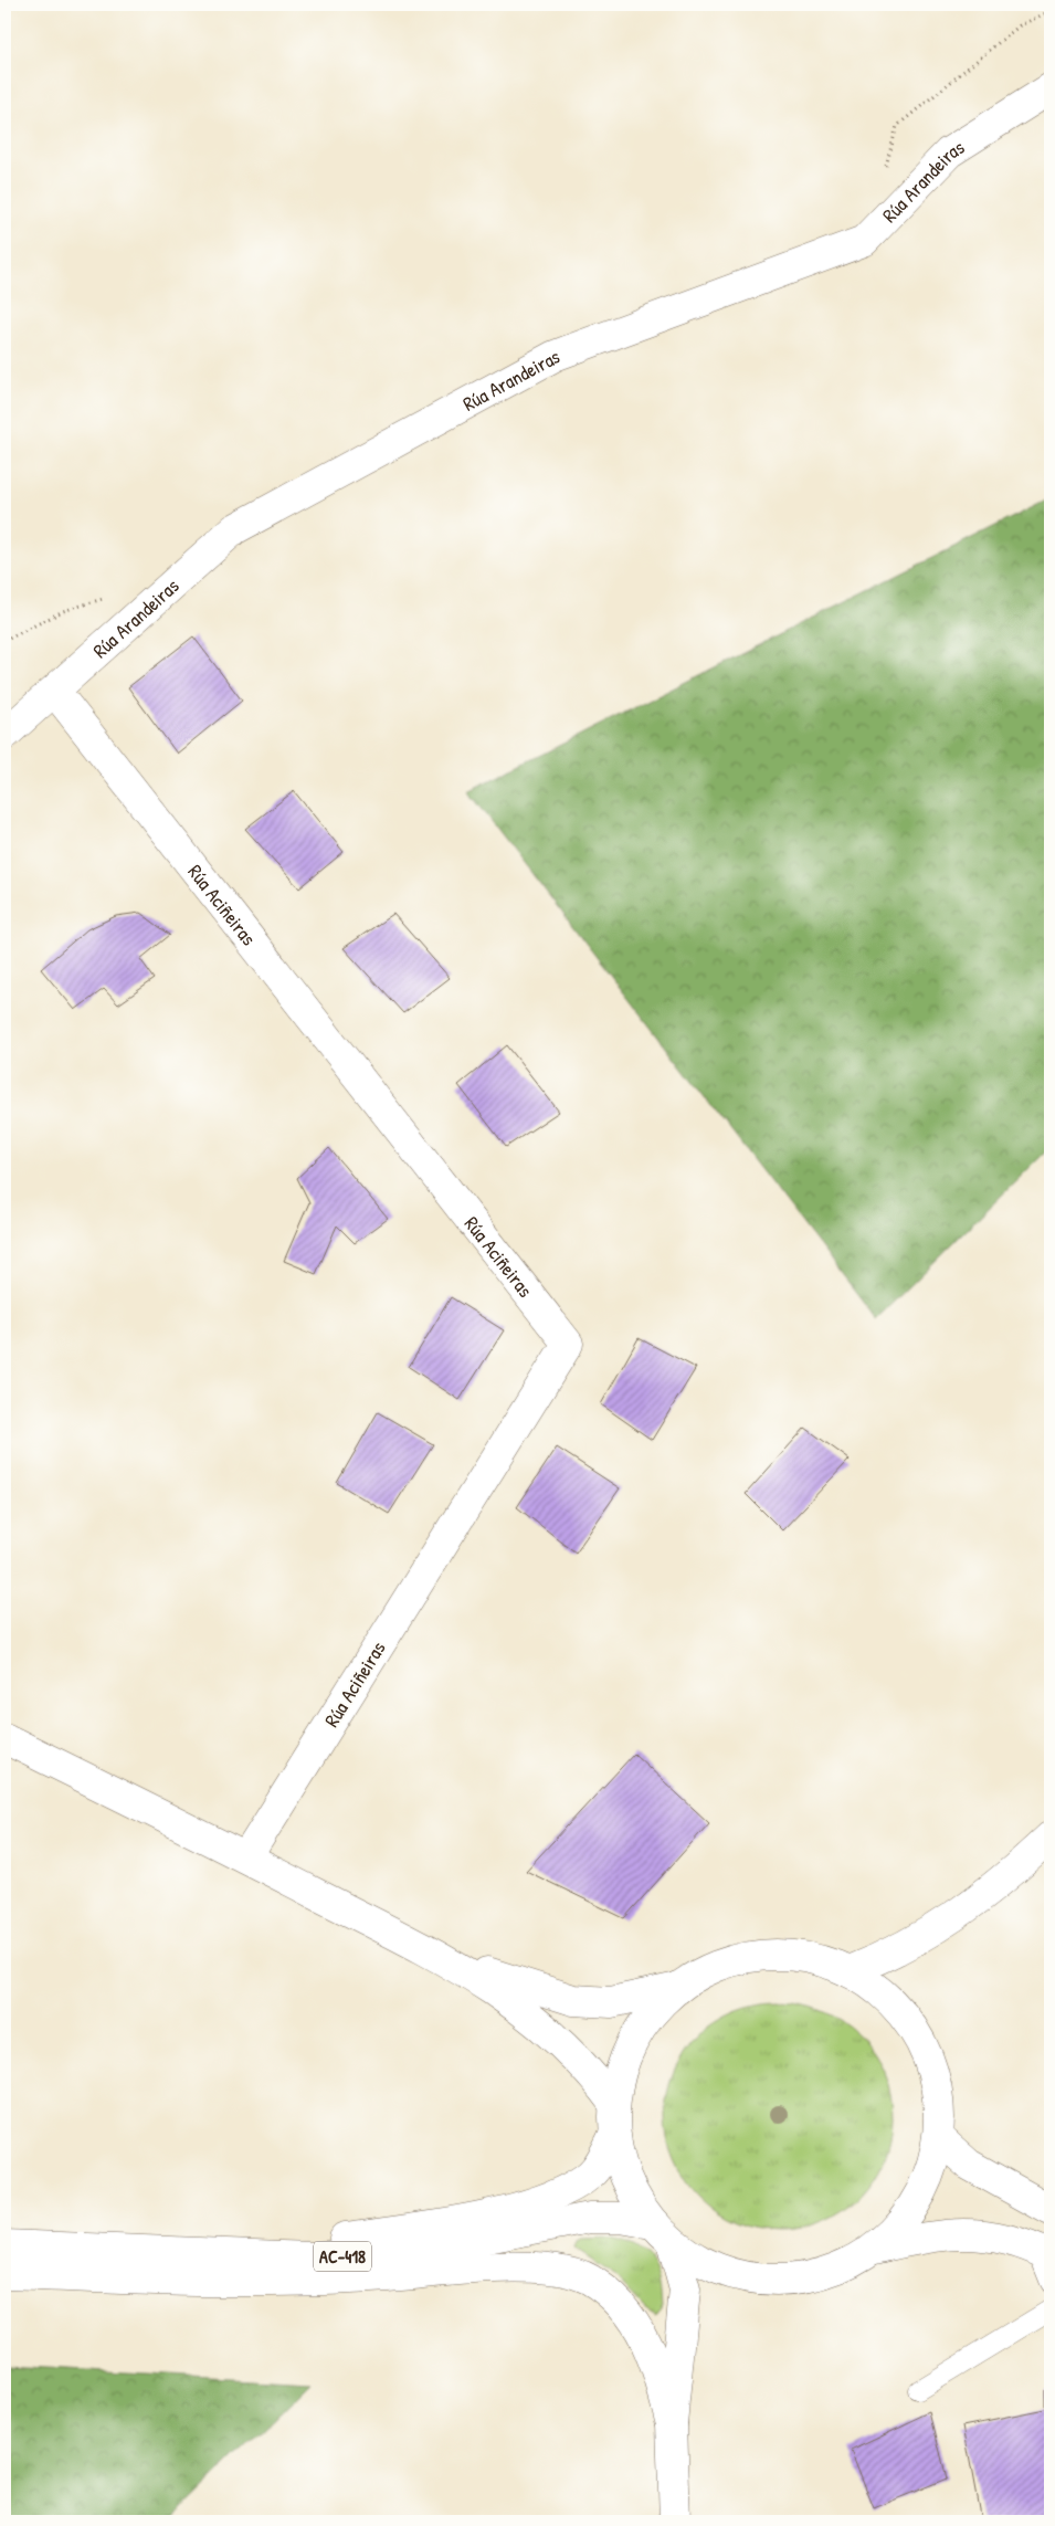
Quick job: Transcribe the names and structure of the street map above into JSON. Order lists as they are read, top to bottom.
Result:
{
  "streets": {
    "main road": ["Rúa Arandeiras", "Rúa Aciñeiras", "AC-418"]
  },
  "crossings": [
    ["Rúa Arandeiras", "Rúa Aciñeiras"]
  ]
}
